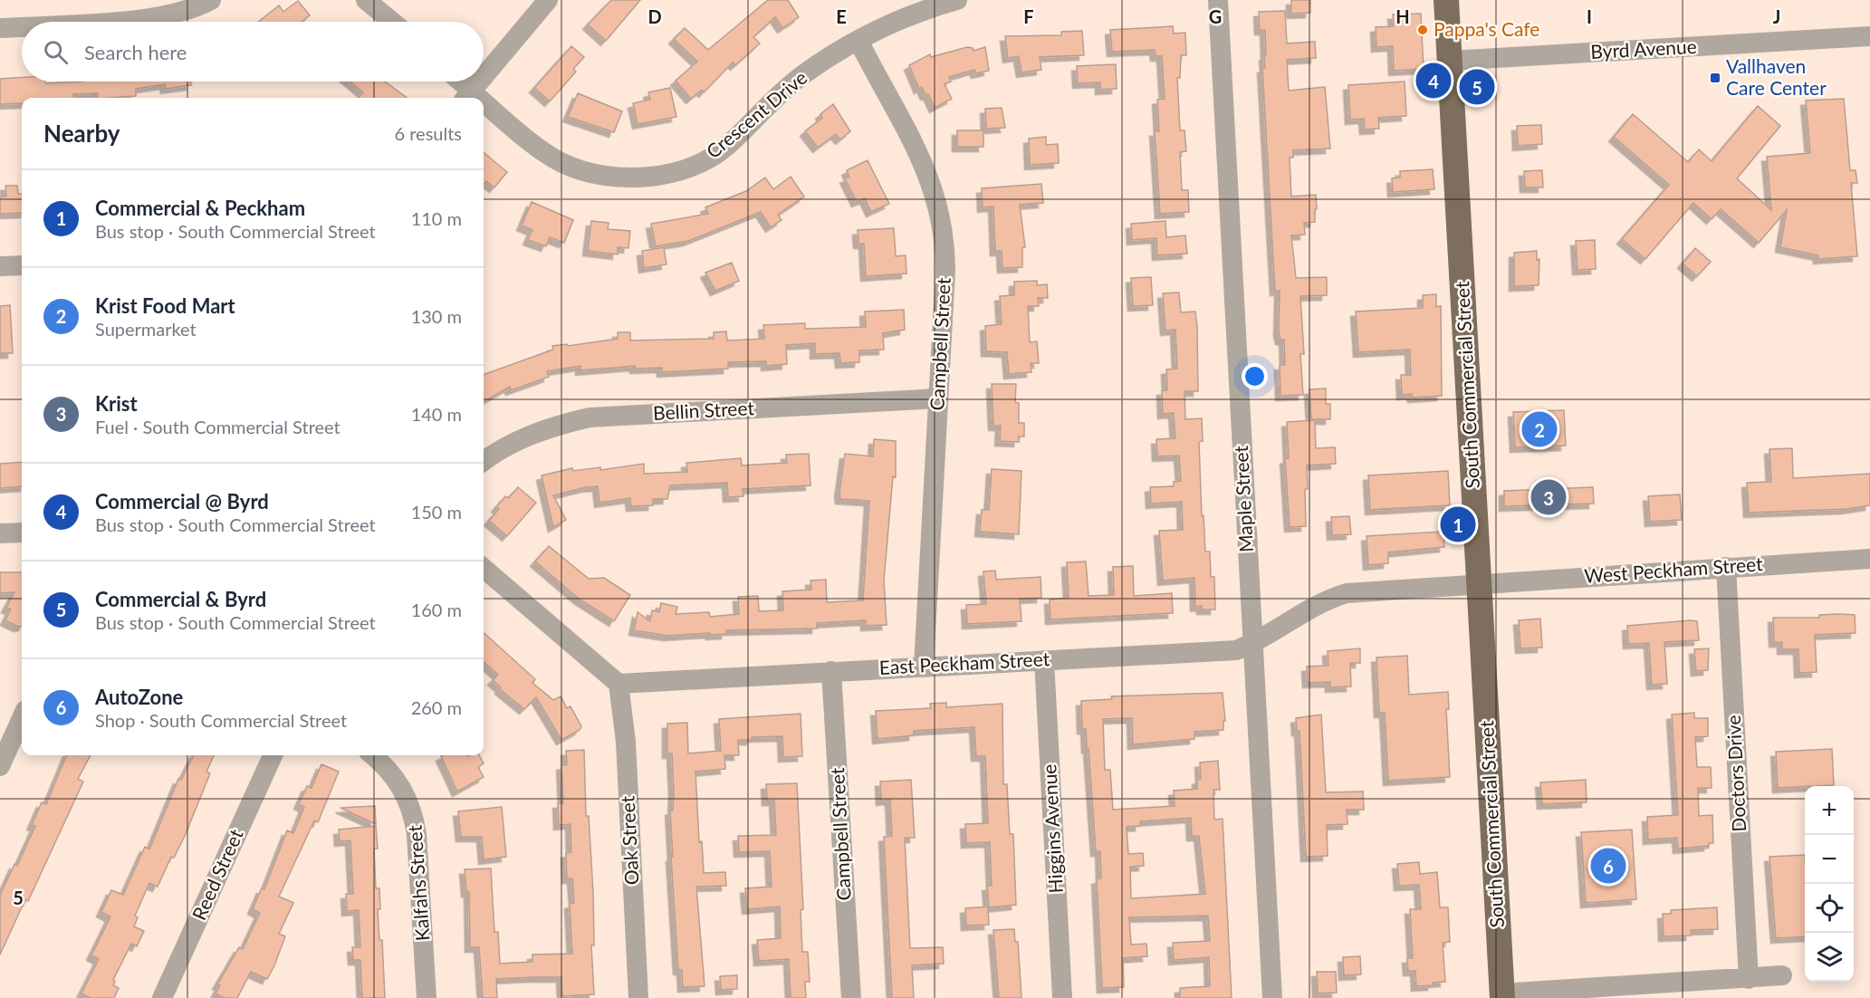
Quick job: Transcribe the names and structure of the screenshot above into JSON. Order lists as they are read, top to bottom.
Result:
{
  "streets": {
    "main road": ["South Commercial Street"],
    "street": [
      "Byrd Avenue",
      "Crescent Drive",
      "Campbell Street",
      "Bellin Street",
      "Maple Street",
      "West Peckham Street",
      "East Peckham Street",
      "Doctors Drive",
      "Higgins Avenue",
      "Oak Street",
      "Reed Street",
      "Kalfahs Street"
    ]
  },
  "crossings": [
    ["Byrd Avenue", "South Commercial Street"],
    ["Crescent Drive", "Campbell Street"],
    ["Campbell Street", "Bellin Street"],
    ["Campbell Street", "East Peckham Street"],
    ["South Commercial Street", "West Peckham Street"],
    ["South Commercial Street", "East Peckham Street"],
    ["Maple Street", "East Peckham Street"],
    ["West Peckham Street", "East Peckham Street"],
    ["West Peckham Street", "Doctors Drive"],
    ["East Peckham Street", "Higgins Avenue"],
    ["East Peckham Street", "Oak Street"]
  ],
  "places": {
    "other": ["Pappa's Cafe"],
    "transit": ["Vallhaven Care Center"]
  },
  "page": {
    "search": "Search here",
    "pins": [
      "4",
      "5",
      "2",
      "3",
      "1",
      "6"
    ],
    "heading": ["Nearby", "6 results"],
    "list": [
      {
        "mark": "1",
        "name": "Commercial & Peckham",
        "note": "Bus stop · South Commercial Street",
        "value": "110 m"
      },
      {
        "mark": "2",
        "name": "Krist Food Mart",
        "note": "Supermarket",
        "value": "130 m"
      },
      {
        "mark": "3",
        "name": "Krist",
        "note": "Fuel · South Commercial Street",
        "value": "140 m"
      },
      {
        "mark": "4",
        "name": "Commercial @ Byrd",
        "note": "Bus stop · South Commercial Street",
        "value": "150 m"
      },
      {
        "mark": "5",
        "name": "Commercial & Byrd",
        "note": "Bus stop · South Commercial Street",
        "value": "160 m"
      },
      {
        "mark": "6",
        "name": "AutoZone",
        "note": "Shop · South Commercial Street",
        "value": "260 m"
      }
    ],
    "map_buttons": ["+", "−"]
  },
  "grid": {
    "columns": [
      "D",
      "E",
      "F",
      "G",
      "H",
      "I",
      "J"
    ],
    "rows": ["5"]
  }
}
